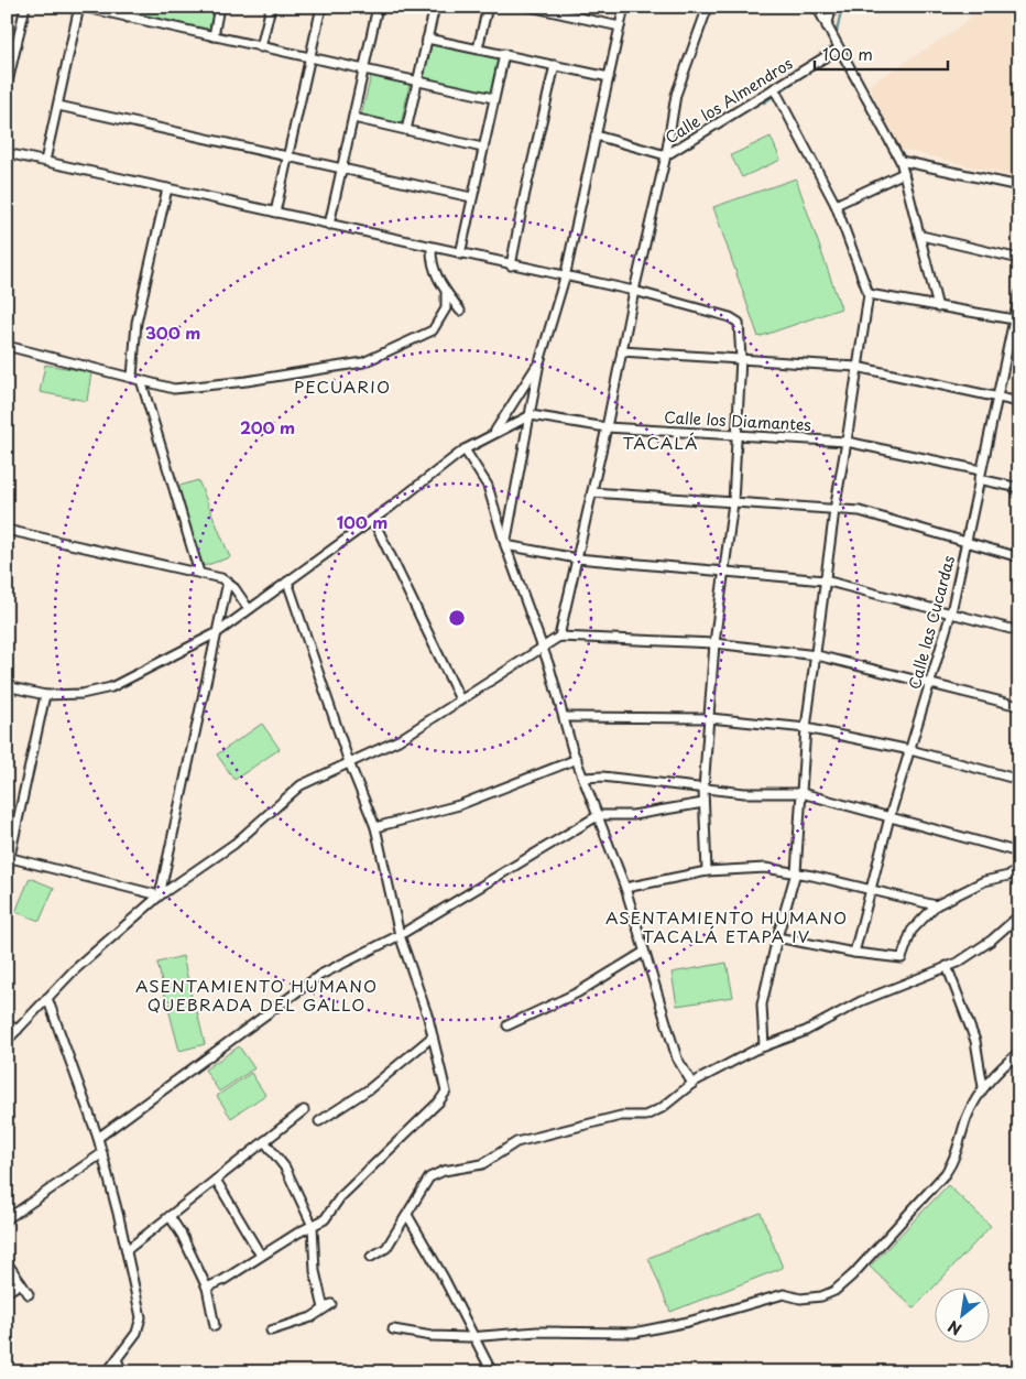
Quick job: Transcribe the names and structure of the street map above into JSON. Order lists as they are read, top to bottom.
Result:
{
  "streets": {
    "street": ["Calle los Almendros", "Calle los Diamantes", "Calle las Cucardas"]
  },
  "crossings": [
    ["Calle los Diamantes", "Calle las Cucardas"]
  ],
  "districts": [
    "PECUARIO",
    "TACALÁ",
    "ASENTAMIENTO HUMANO TACALÁ ETAPA IV",
    "ASENTAMIENTO HUMANO QUEBRADA DEL GALLO"
  ],
  "scale_bar": "100 m",
  "north": "bottom left",
  "rings": ["300 m", "200 m", "100 m"]
}
